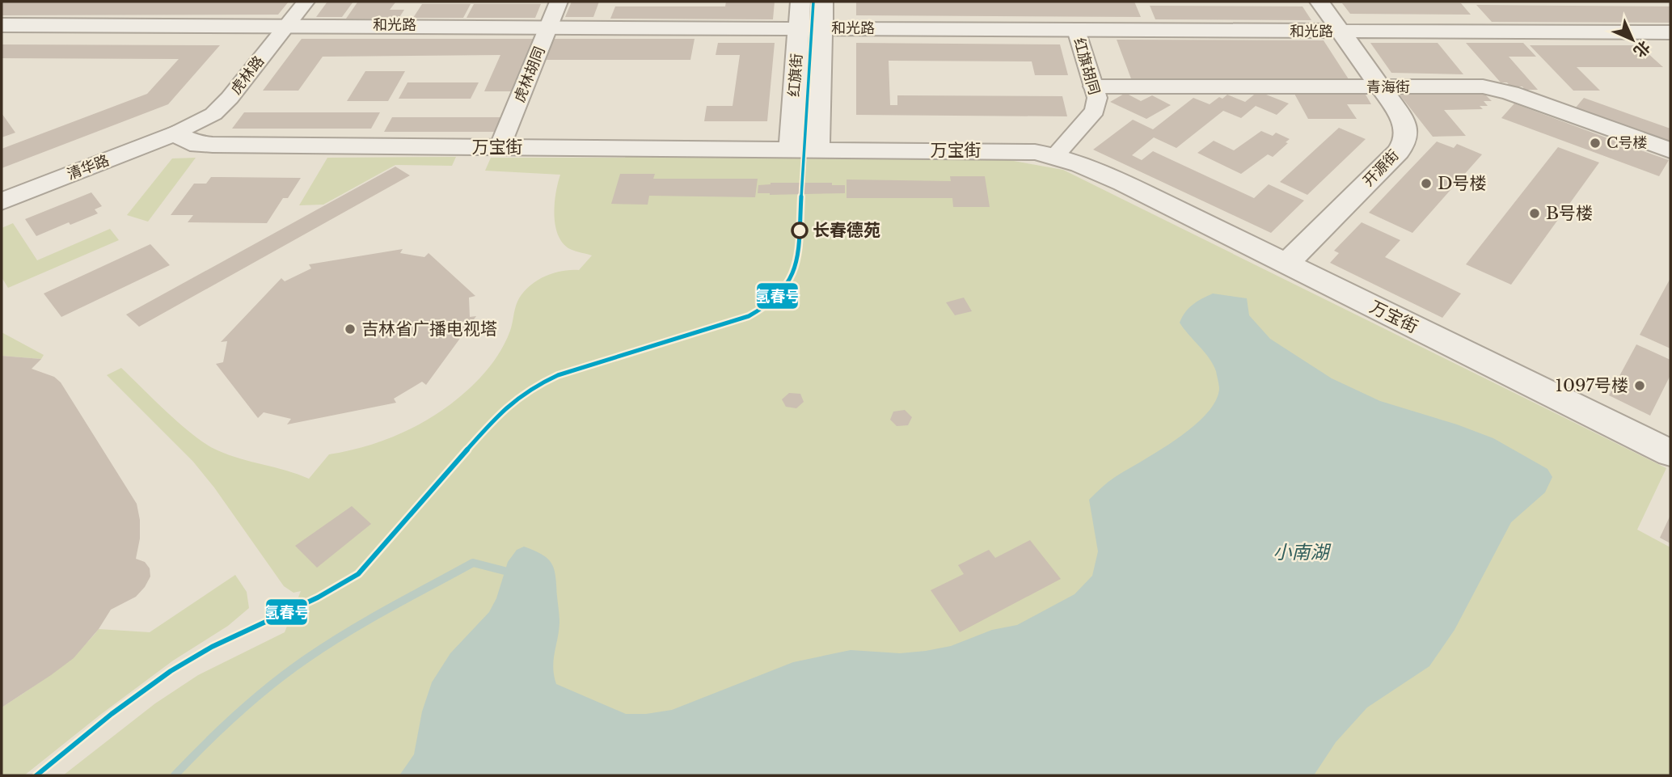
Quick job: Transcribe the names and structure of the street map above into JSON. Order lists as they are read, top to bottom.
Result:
{
  "streets": {
    "street": [
      "和光路",
      "红旗胡同",
      "虎林胡同",
      "虎林路",
      "红旗街",
      "青海街",
      "万宝街",
      "清华路",
      "开源街"
    ]
  },
  "crossings": [
    ["和光路", "红旗胡同"],
    ["和光路", "虎林胡同"],
    ["和光路", "虎林路"],
    ["和光路", "红旗街"],
    ["和光路", "开源街"],
    ["红旗胡同", "青海街"],
    ["红旗胡同", "万宝街"],
    ["虎林胡同", "万宝街"],
    ["虎林路", "万宝街"],
    ["虎林路", "清华路"],
    ["红旗街", "万宝街"],
    ["青海街", "开源街"],
    ["万宝街", "清华路"],
    ["万宝街", "开源街"]
  ],
  "water": ["小南湖"],
  "places": [
    "C号楼",
    "D号楼",
    "B号楼",
    "长春德苑",
    "吉林省广播电视塔",
    "1097号楼"
  ],
  "lines": ["transit line 氢春号"],
  "north": "bottom right"
}
